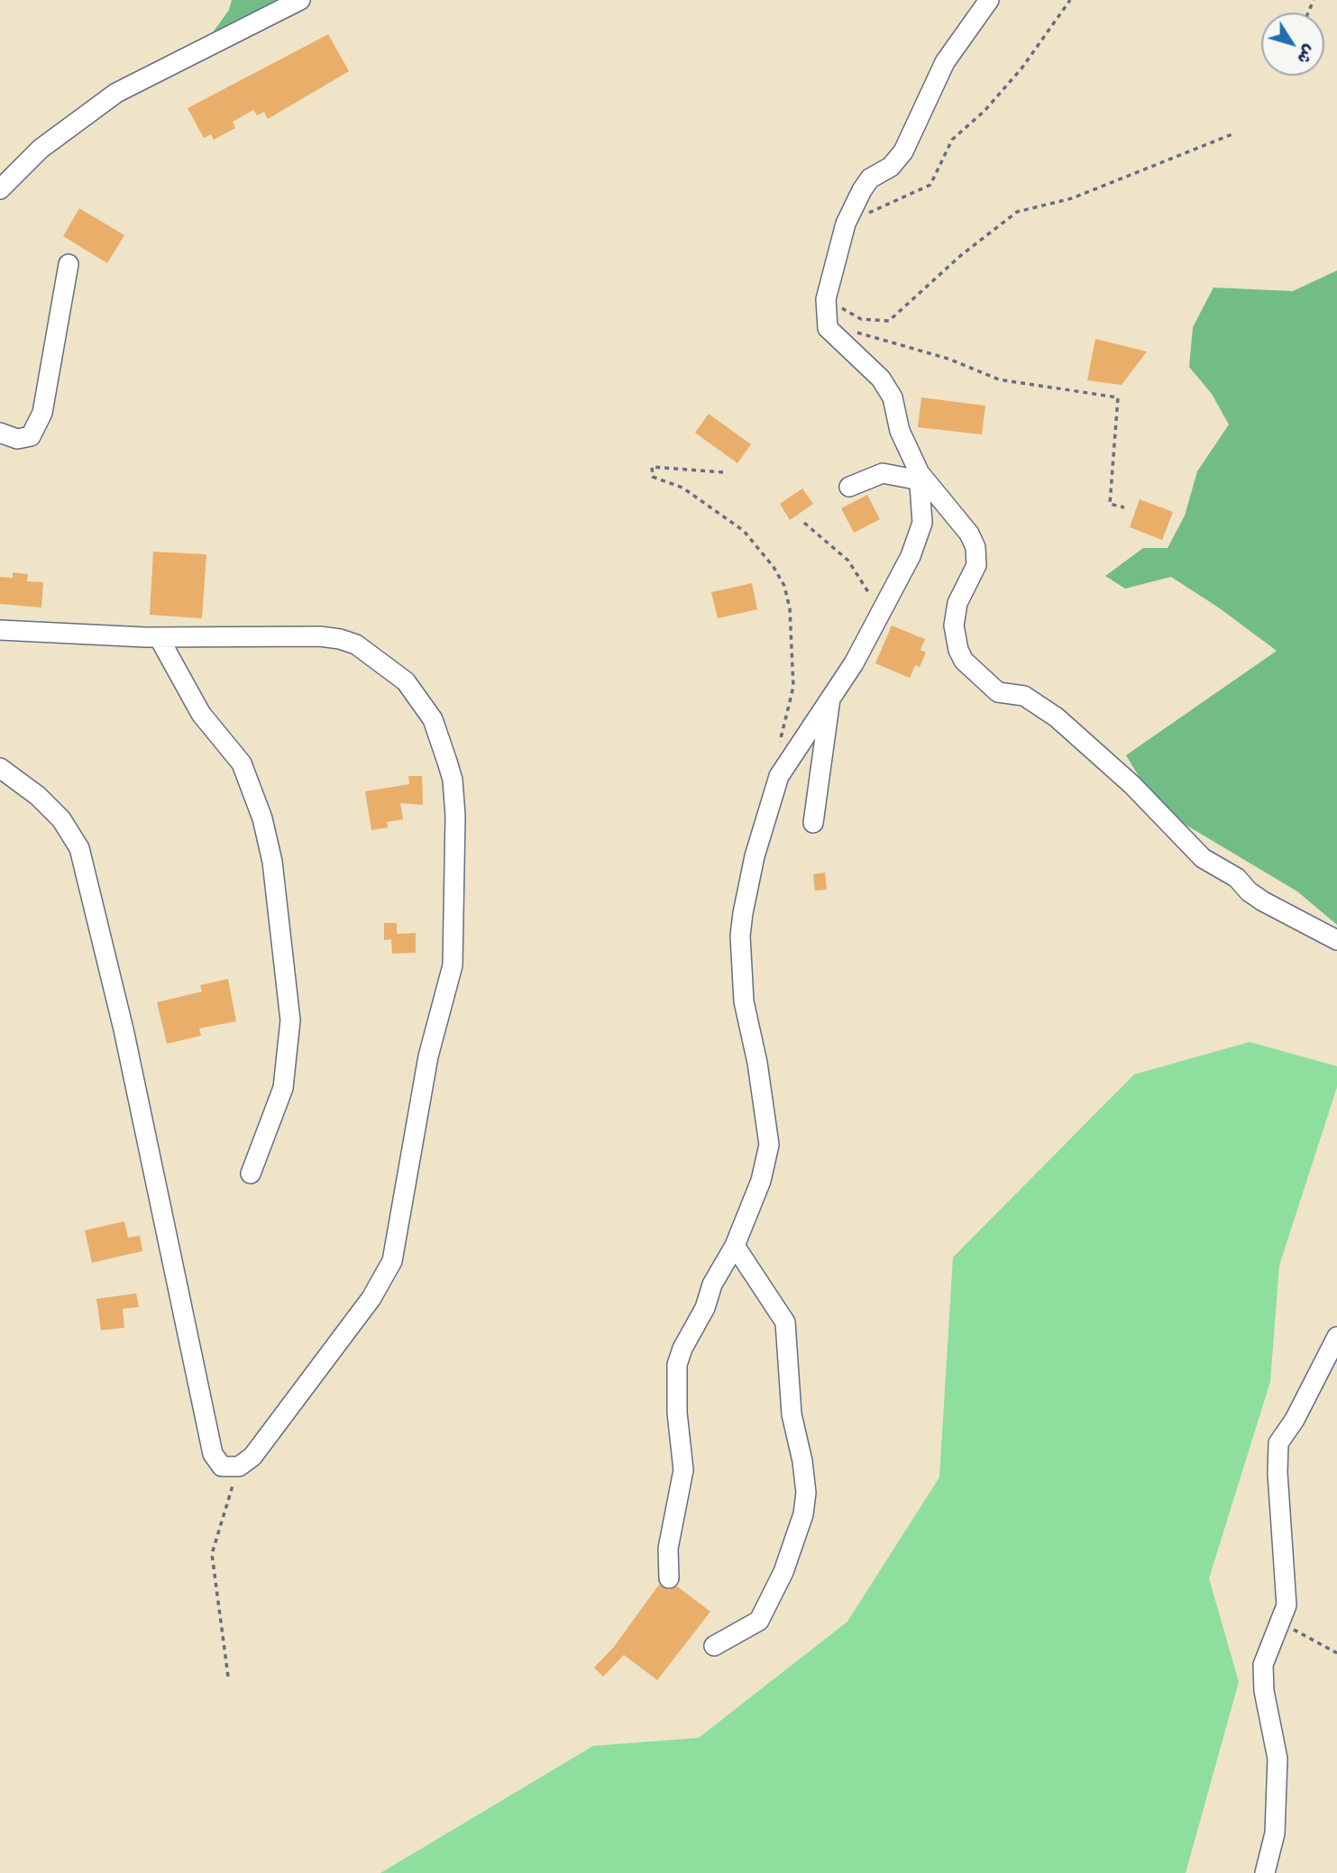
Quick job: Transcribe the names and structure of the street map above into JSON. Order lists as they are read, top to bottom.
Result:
{
  "north": "bottom right"
}
